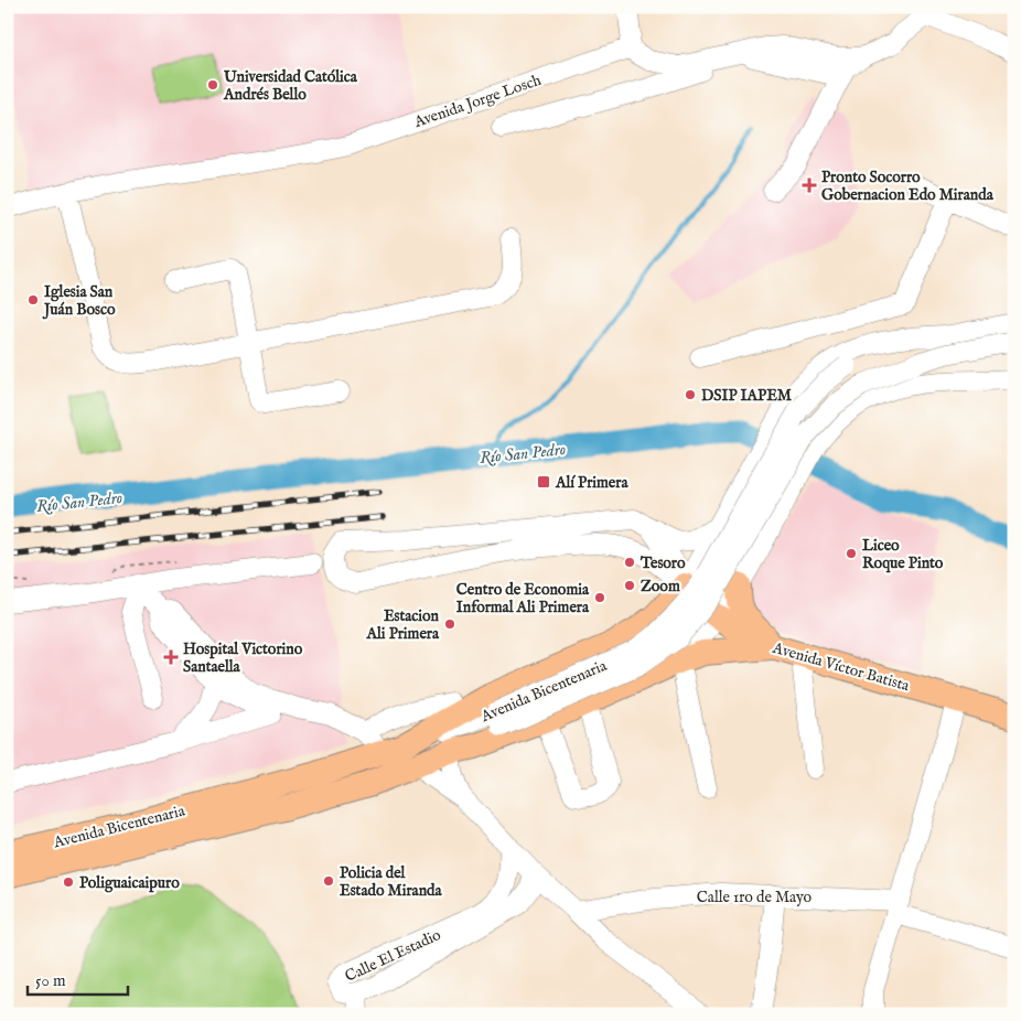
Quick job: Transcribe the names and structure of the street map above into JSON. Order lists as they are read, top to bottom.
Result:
{
  "streets": {
    "main road": ["Avenida Víctor Batista", "Avenida Bicentenaria"],
    "street": ["Avenida Jorge Losch", "Calle 1ro de Mayo", "Calle El Estadio"]
  },
  "water": ["Río San Pedro"],
  "places": {
    "other": [
      "Universidad Católica Andrés Bello",
      "Iglesia San Juán Bosco",
      "DSIP IAPEM",
      "Liceo Roque Pinto",
      "Tesoro",
      "Zoom",
      "Centro de Economia Informal Ali Primera",
      "Estacion Ali Primera",
      "Policia del Estado Miranda",
      "Poliguaicaipuro"
    ],
    "health": ["Pronto Socorro Gobernacion Edo Miranda", "Hospital Victorino Santaella"],
    "transit": ["Alí Primera"]
  },
  "scale_bar": "50 m"
}
